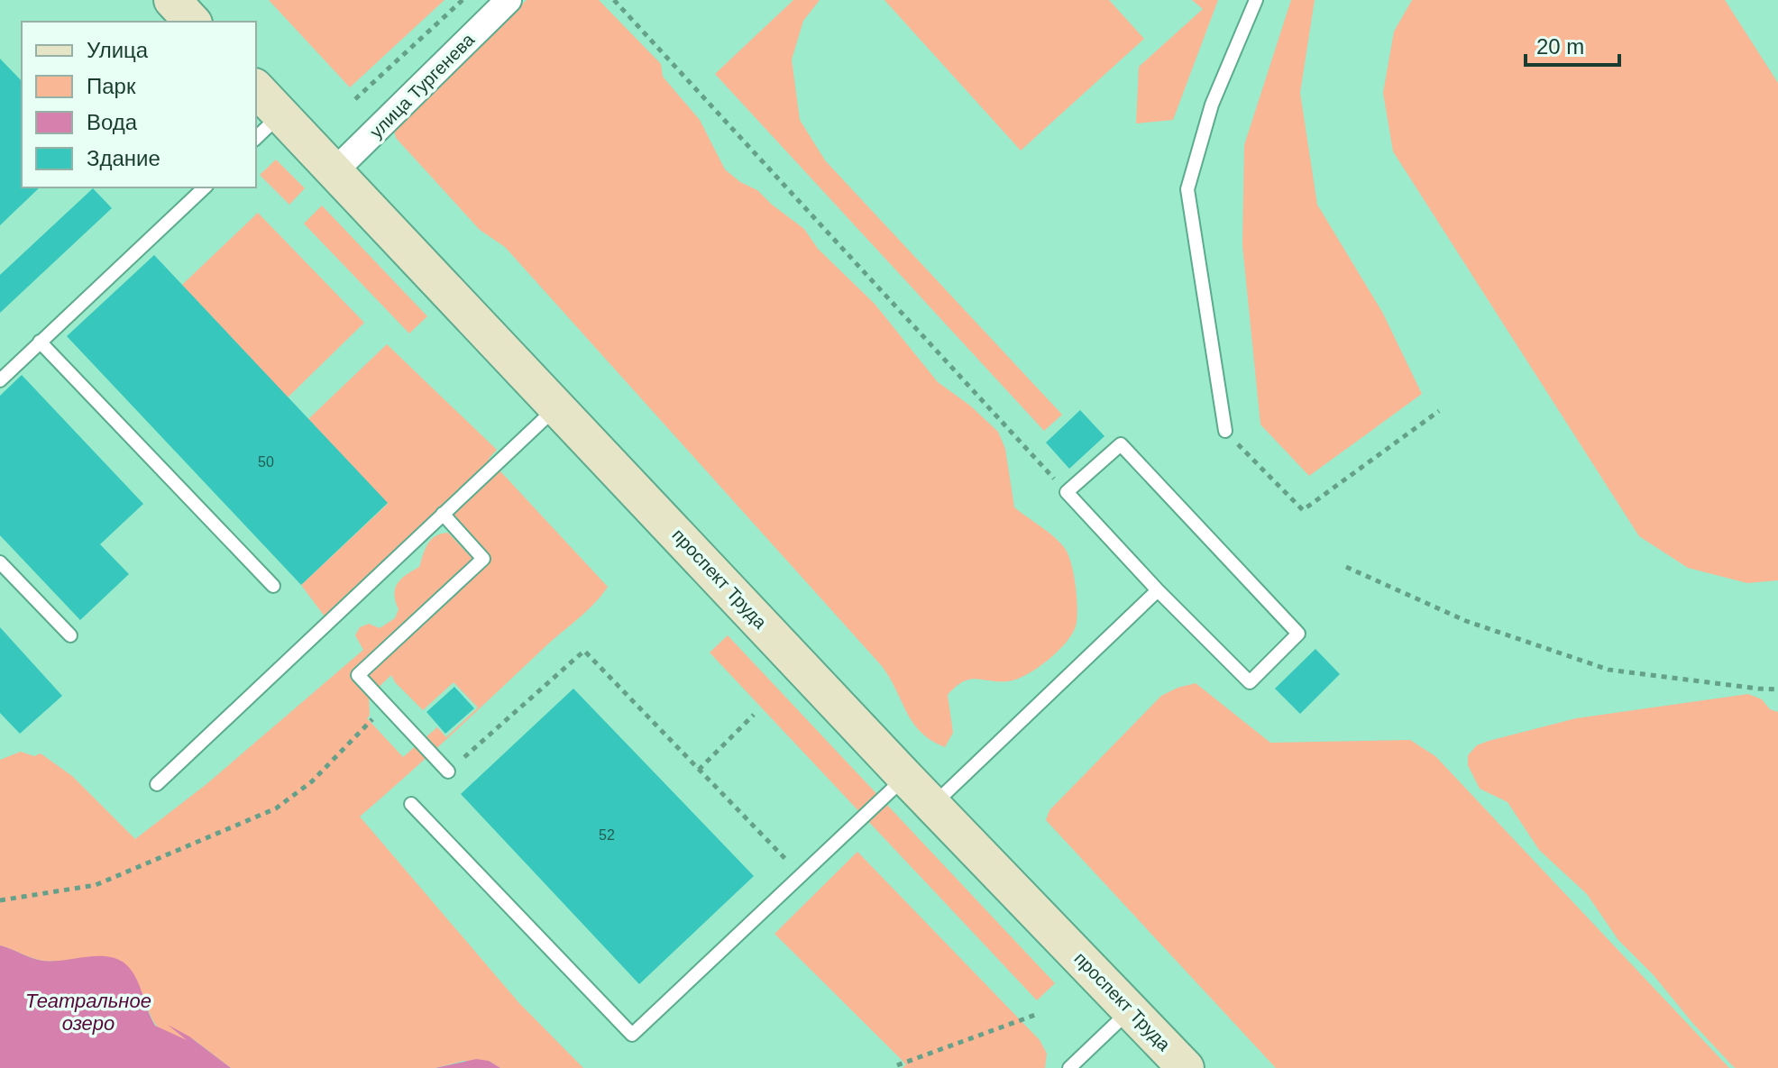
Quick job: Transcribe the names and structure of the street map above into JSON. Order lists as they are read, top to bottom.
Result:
{
  "streets": {
    "main road": ["проспект Труда"],
    "street": ["улица Тургенева"]
  },
  "crossings": [
    ["улица Тургенева", "проспект Труда"]
  ],
  "water": ["Театральное озеро"],
  "house_numbers": ["50", "52"],
  "legend": [
    "Улица",
    "Парк",
    "Вода",
    "Здание"
  ],
  "scale_bar": "20 m"
}
